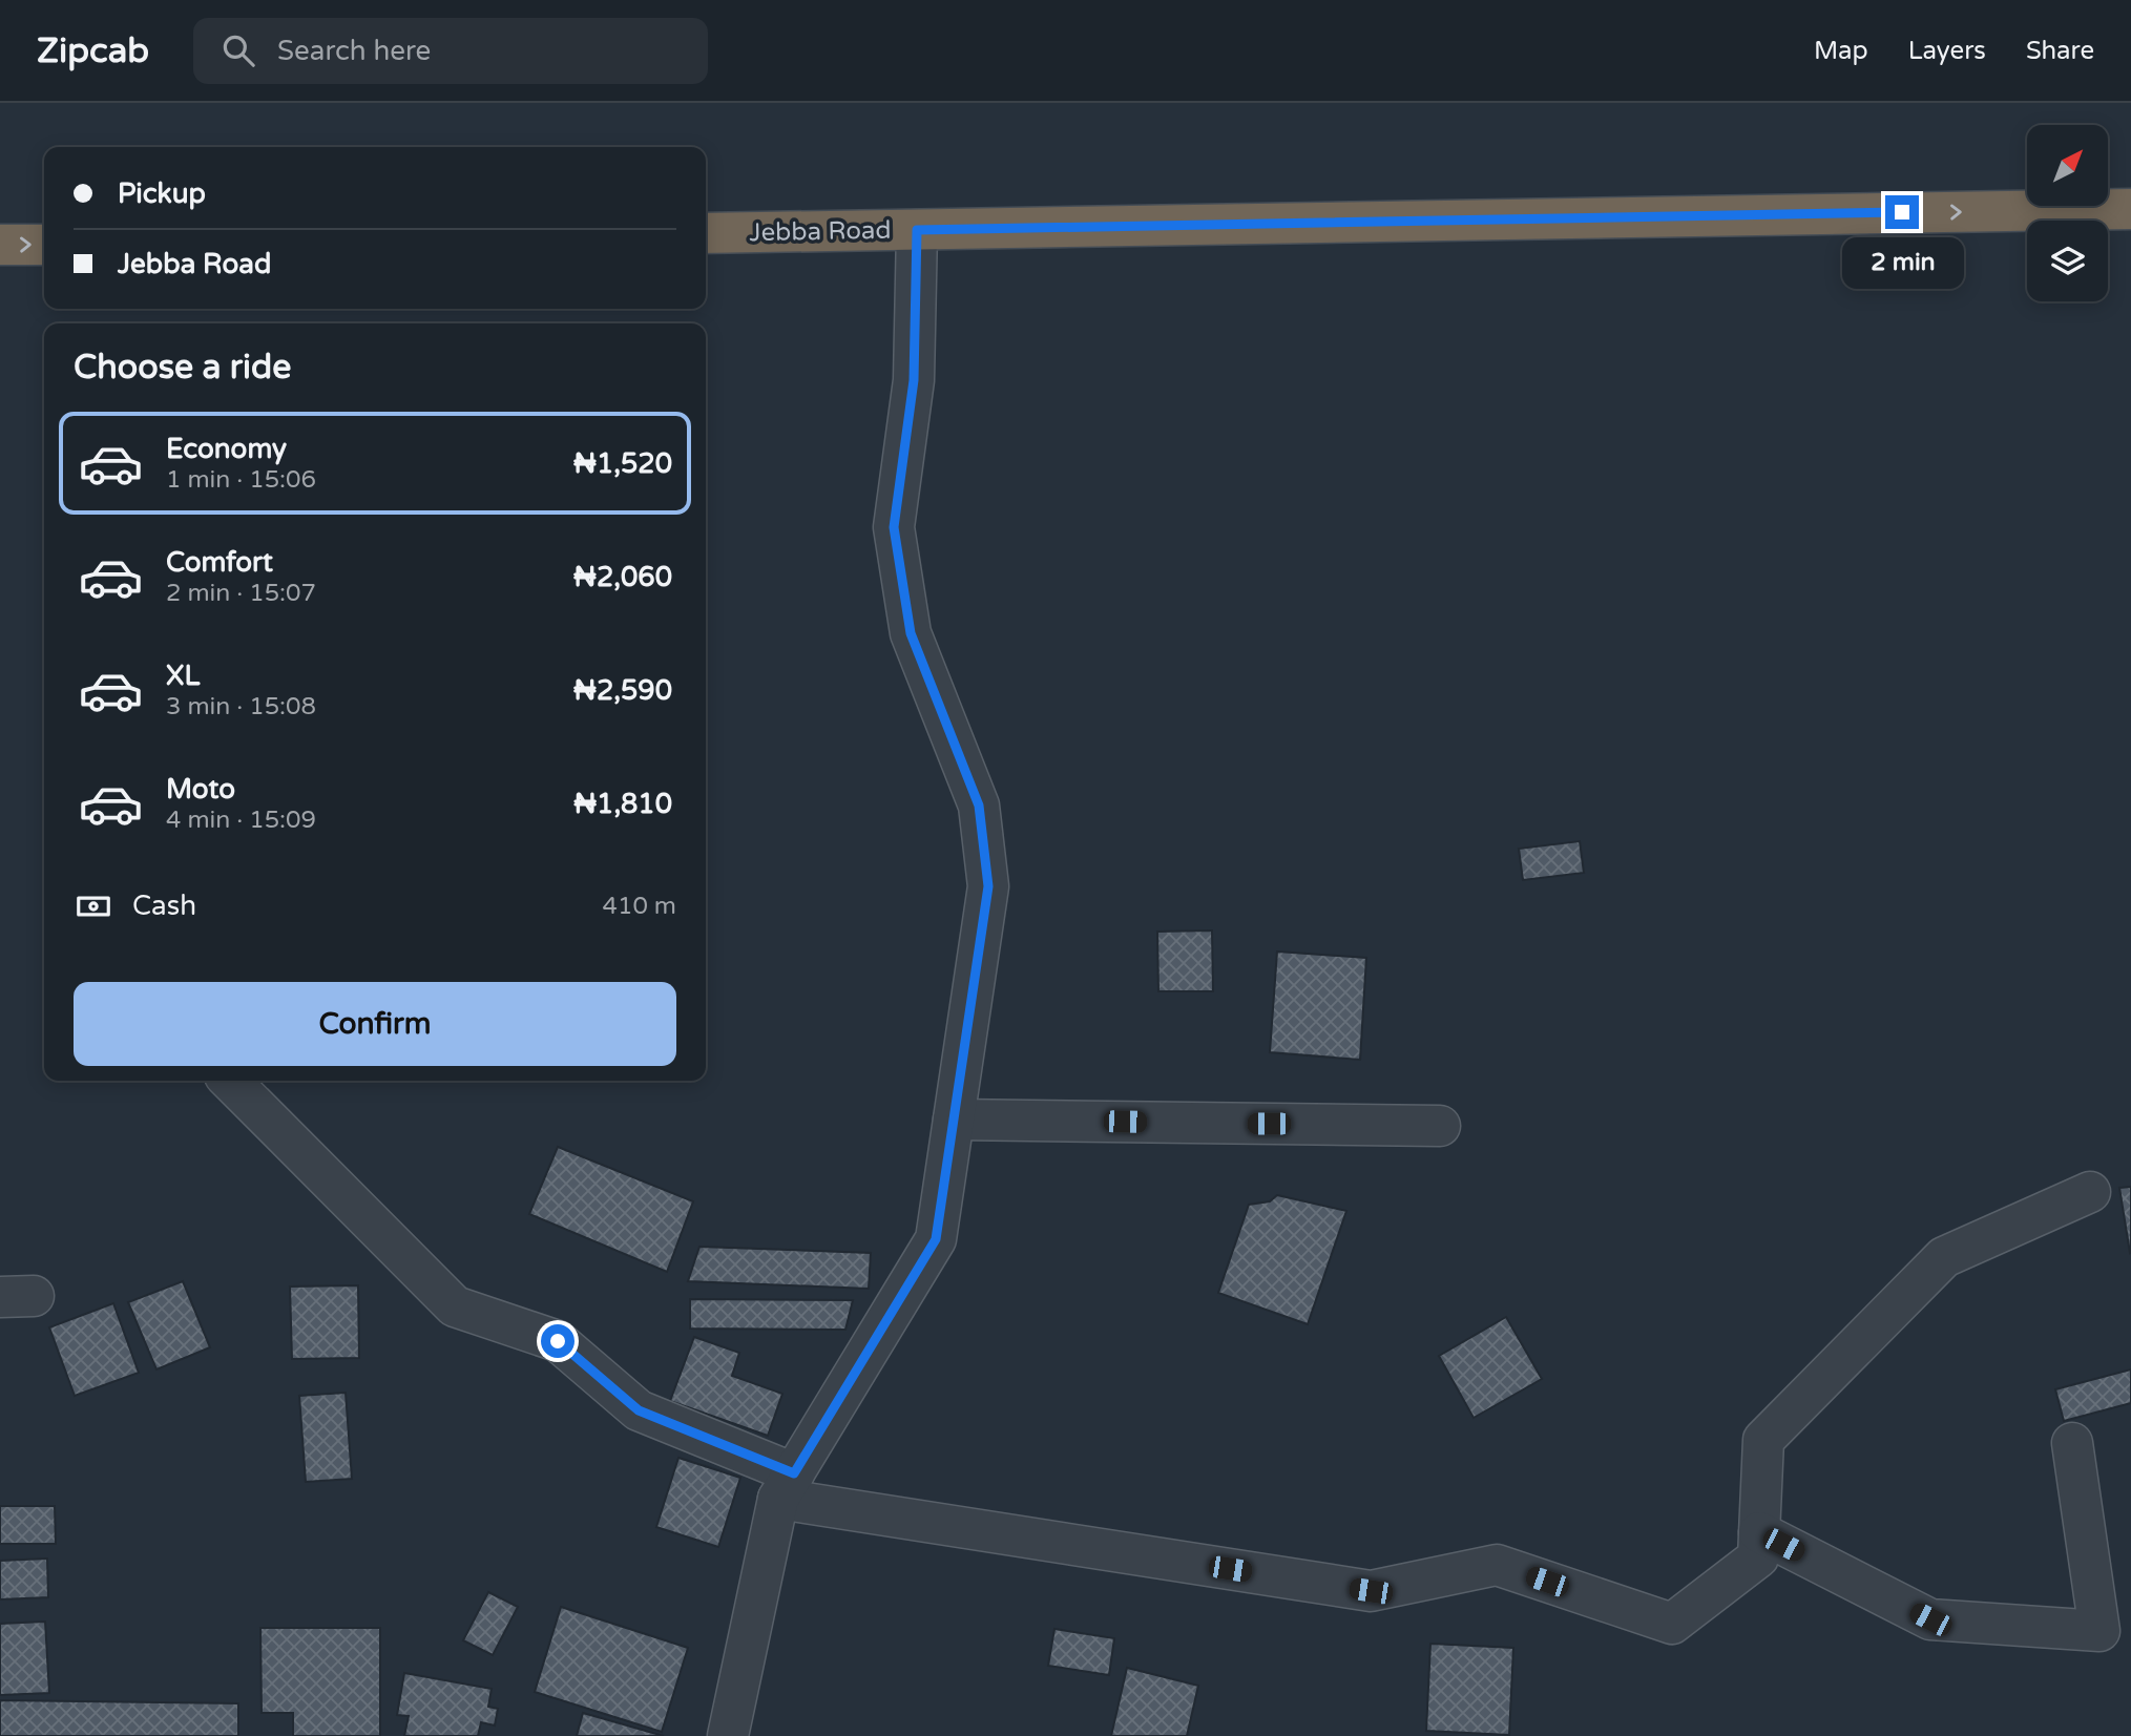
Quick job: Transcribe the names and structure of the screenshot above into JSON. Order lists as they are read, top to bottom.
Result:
{
  "streets": {
    "highway": ["Jebba Road"]
  },
  "one_way": ["Jebba Road"],
  "north": "top right",
  "page": {
    "header": "Zipcab",
    "search": "Search here",
    "nav": ["Map", "Layers", "Share"],
    "banner": ["Pickup", "Jebba Road"],
    "bubble": "2 min",
    "heading": "Choose a ride",
    "list": [
      {
        "name": "Economy",
        "note": "1 min · 15:06",
        "value": "₦1,520"
      },
      {
        "name": "Comfort",
        "note": "2 min · 15:07",
        "value": "₦2,060"
      },
      {
        "name": "XL",
        "note": "3 min · 15:08",
        "value": "₦2,590"
      },
      {
        "name": "Moto",
        "note": "4 min · 15:09",
        "value": "₦1,810"
      }
    ],
    "pay": ["Cash", "410 m"],
    "buttons": "Confirm"
  }
}
